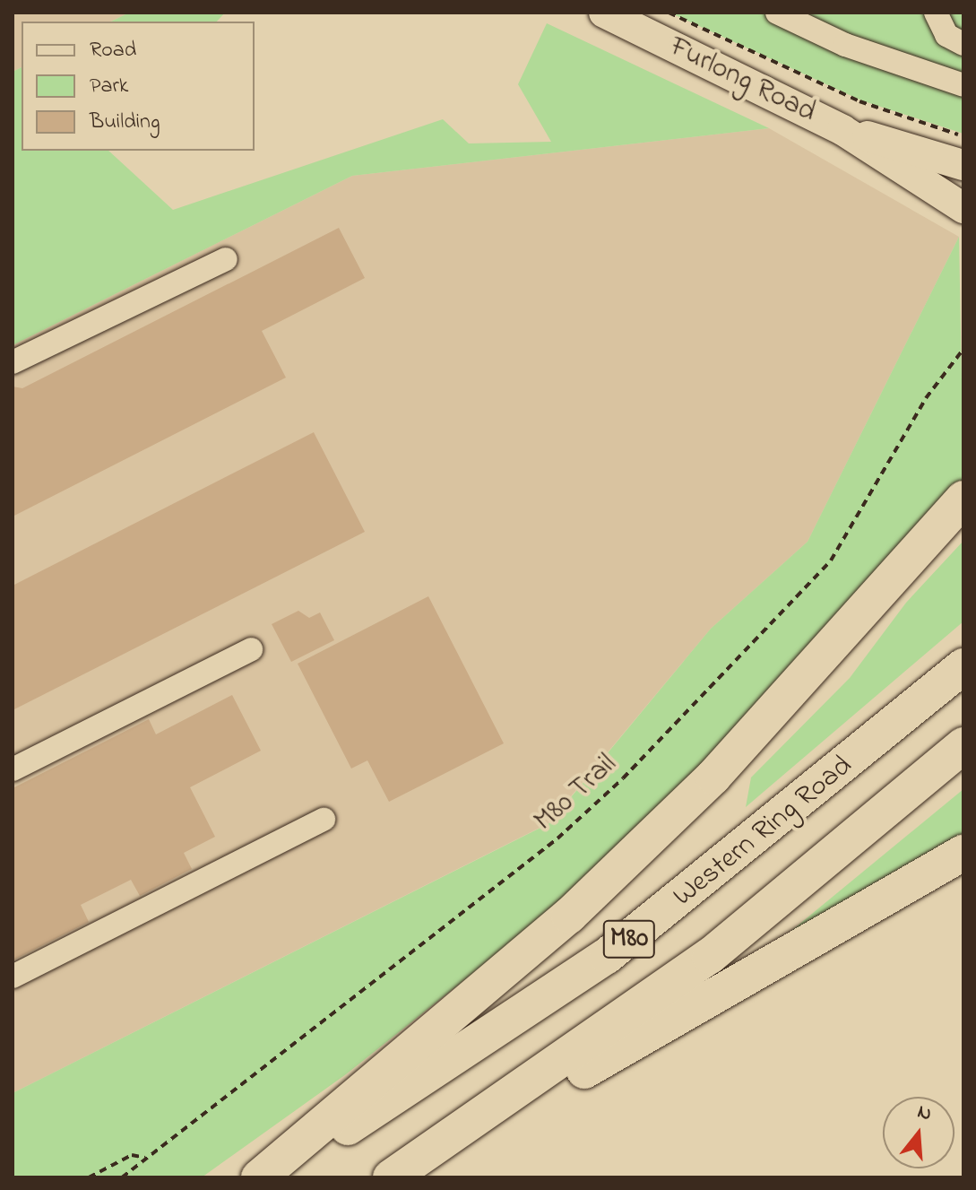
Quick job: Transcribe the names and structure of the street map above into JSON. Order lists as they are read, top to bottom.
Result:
{
  "streets": {
    "highway": ["Western Ring Road", "M80"],
    "main road": ["Furlong Road"],
    "path": ["M80 Trail"]
  },
  "legend": ["Road", "Park", "Building"],
  "north": "top"
}
